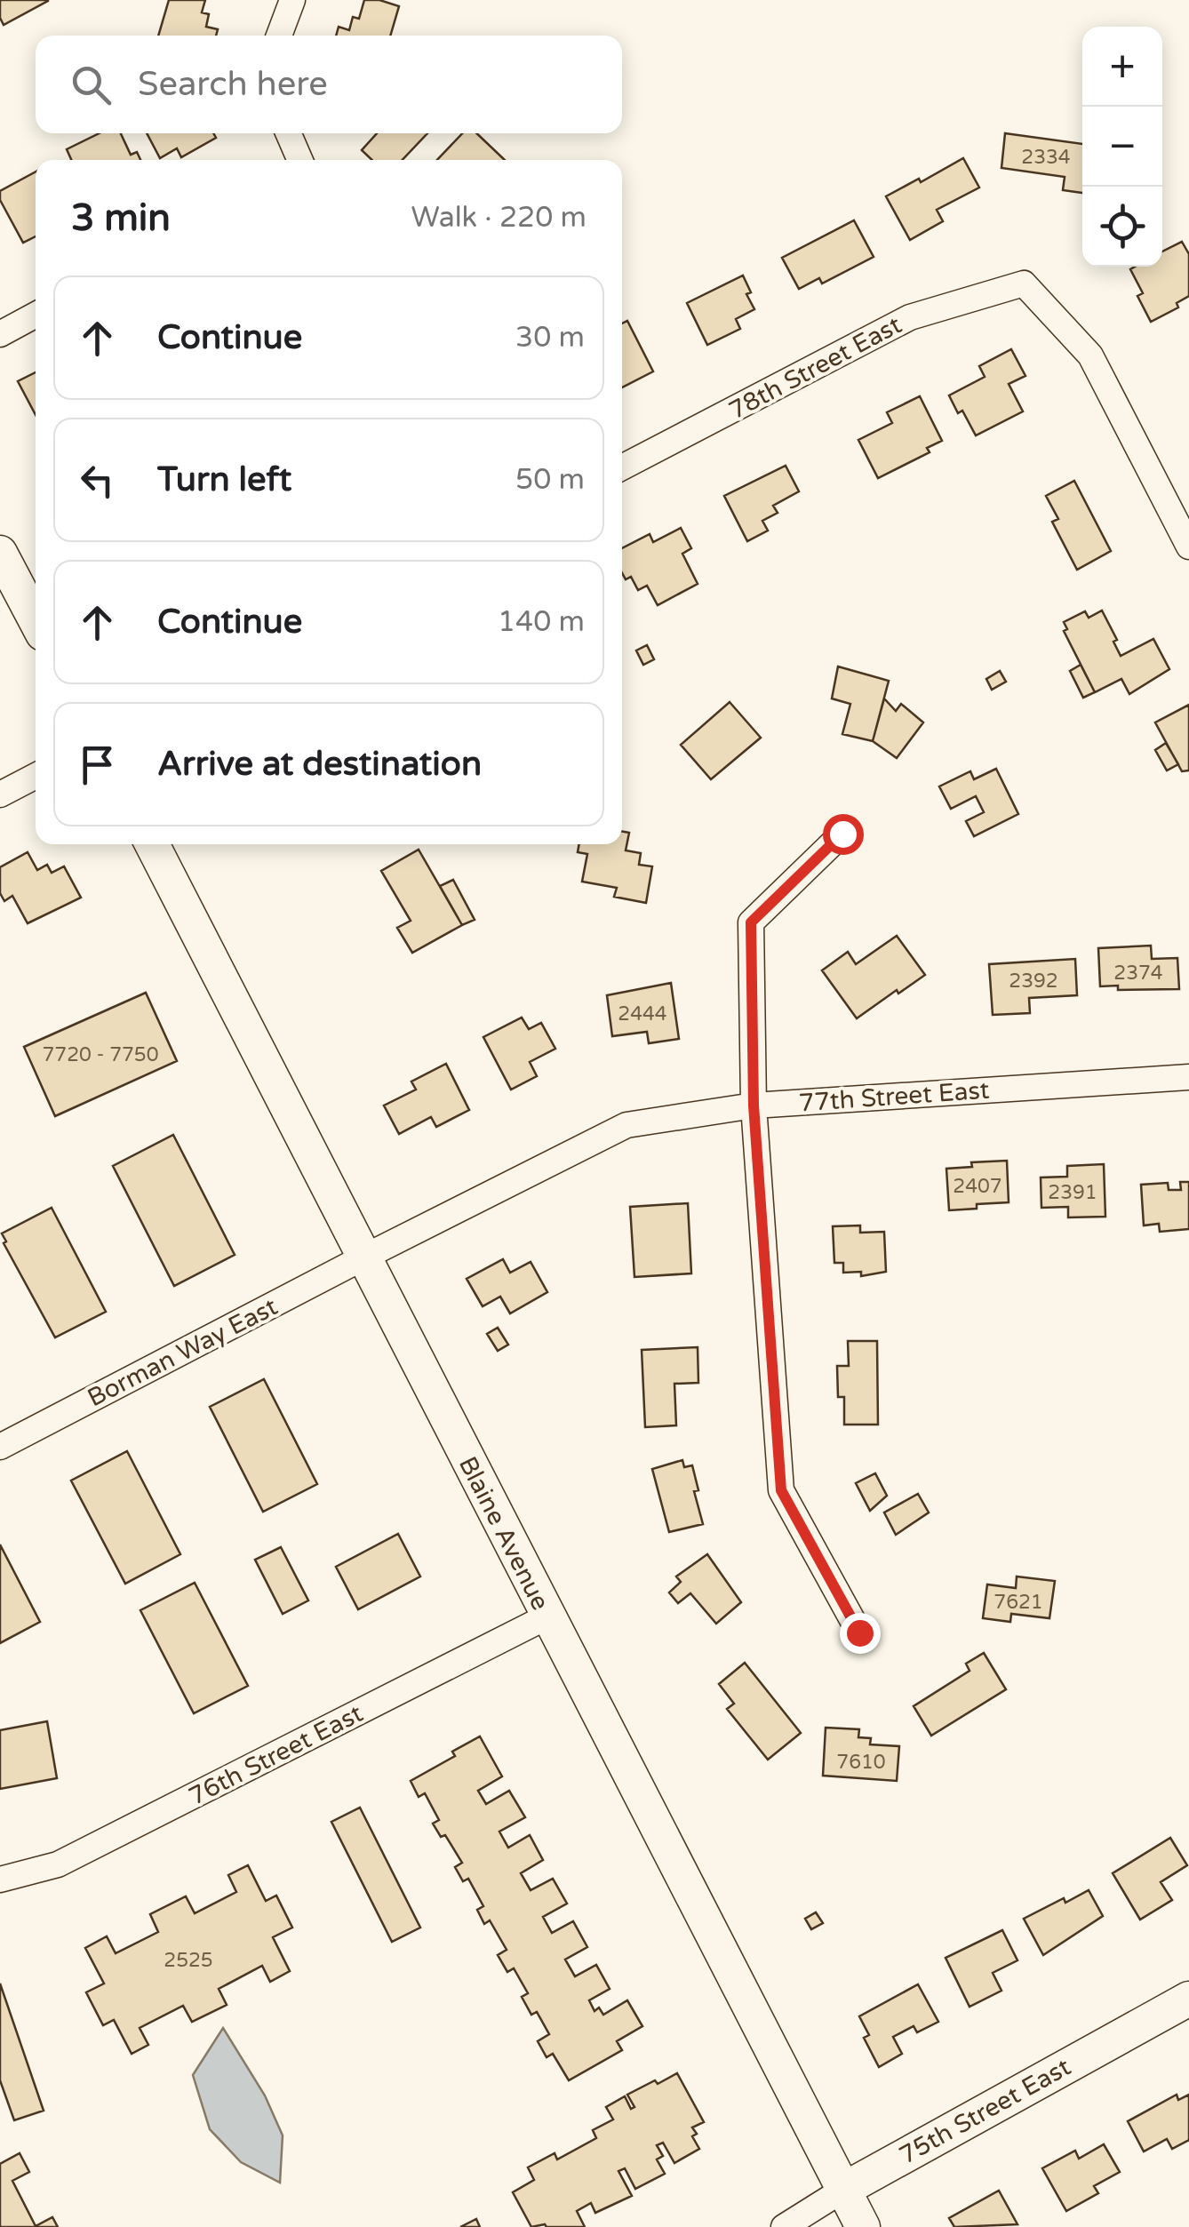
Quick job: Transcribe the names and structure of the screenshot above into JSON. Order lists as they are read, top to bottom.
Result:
{
  "streets": {
    "street": [
      "78th Street East",
      "77th Street East",
      "Borman Way East",
      "Blaine Avenue",
      "76th Street East",
      "75th Street East"
    ]
  },
  "crossings": [
    ["77th Street East", "Borman Way East"],
    ["77th Street East", "Blaine Avenue"],
    ["Borman Way East", "Blaine Avenue"],
    ["Blaine Avenue", "76th Street East"],
    ["Blaine Avenue", "75th Street East"]
  ],
  "house_numbers": [
    "2334",
    "2374",
    "2392",
    "2444",
    "7720 - 7750",
    "2407",
    "2391",
    "7621",
    "7610",
    "2525"
  ],
  "page": {
    "map_buttons": ["+", "−"],
    "search": "Search here",
    "heading": ["3 min", "Walk · 220 m"],
    "list": [
      ["Continue", "30 m"],
      ["Turn left", "50 m"],
      ["Continue", "140 m"],
      "Arrive at destination"
    ]
  }
}
